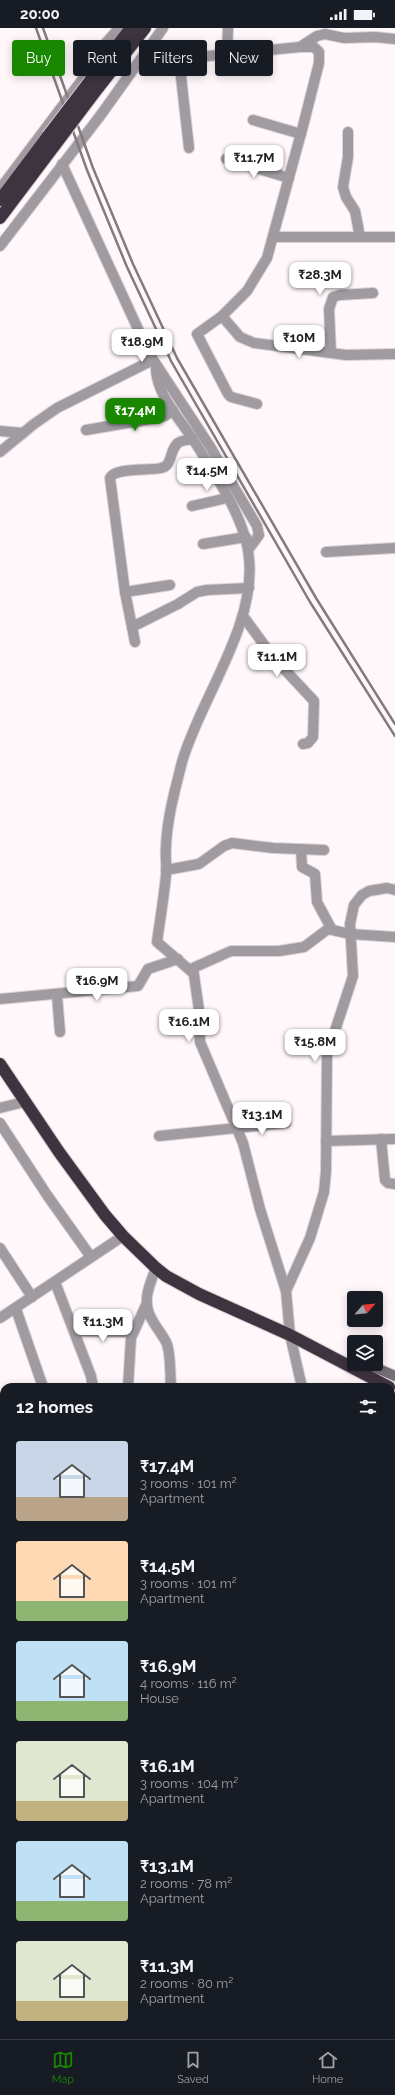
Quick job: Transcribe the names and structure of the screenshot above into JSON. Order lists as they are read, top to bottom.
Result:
{
  "north": "top right",
  "page": {
    "status": "20:00",
    "chip": [
      "Buy",
      "Rent",
      "Filters",
      "New"
    ],
    "price": [
      "₹11.7M",
      "₹28.3M",
      "₹10M",
      "₹18.9M",
      "₹17.4M",
      "₹14.5M",
      "₹11.1M",
      "₹16.9M",
      "₹16.1M",
      "₹15.8M",
      "₹13.1M",
      "₹11.3M"
    ],
    "heading": "12 homes",
    "list": [
      {
        "name": "₹17.4M",
        "note": "3 rooms · 101 m² · Apartment"
      },
      {
        "name": "₹14.5M",
        "note": "3 rooms · 101 m² · Apartment"
      },
      {
        "name": "₹16.9M",
        "note": "4 rooms · 116 m² · House"
      },
      {
        "name": "₹16.1M",
        "note": "3 rooms · 104 m² · Apartment"
      },
      {
        "name": "₹13.1M",
        "note": "2 rooms · 78 m² · Apartment"
      },
      {
        "name": "₹11.3M",
        "note": "2 rooms · 80 m² · Apartment"
      }
    ],
    "tabs": ["Map", "Saved", "Home"]
  }
}
